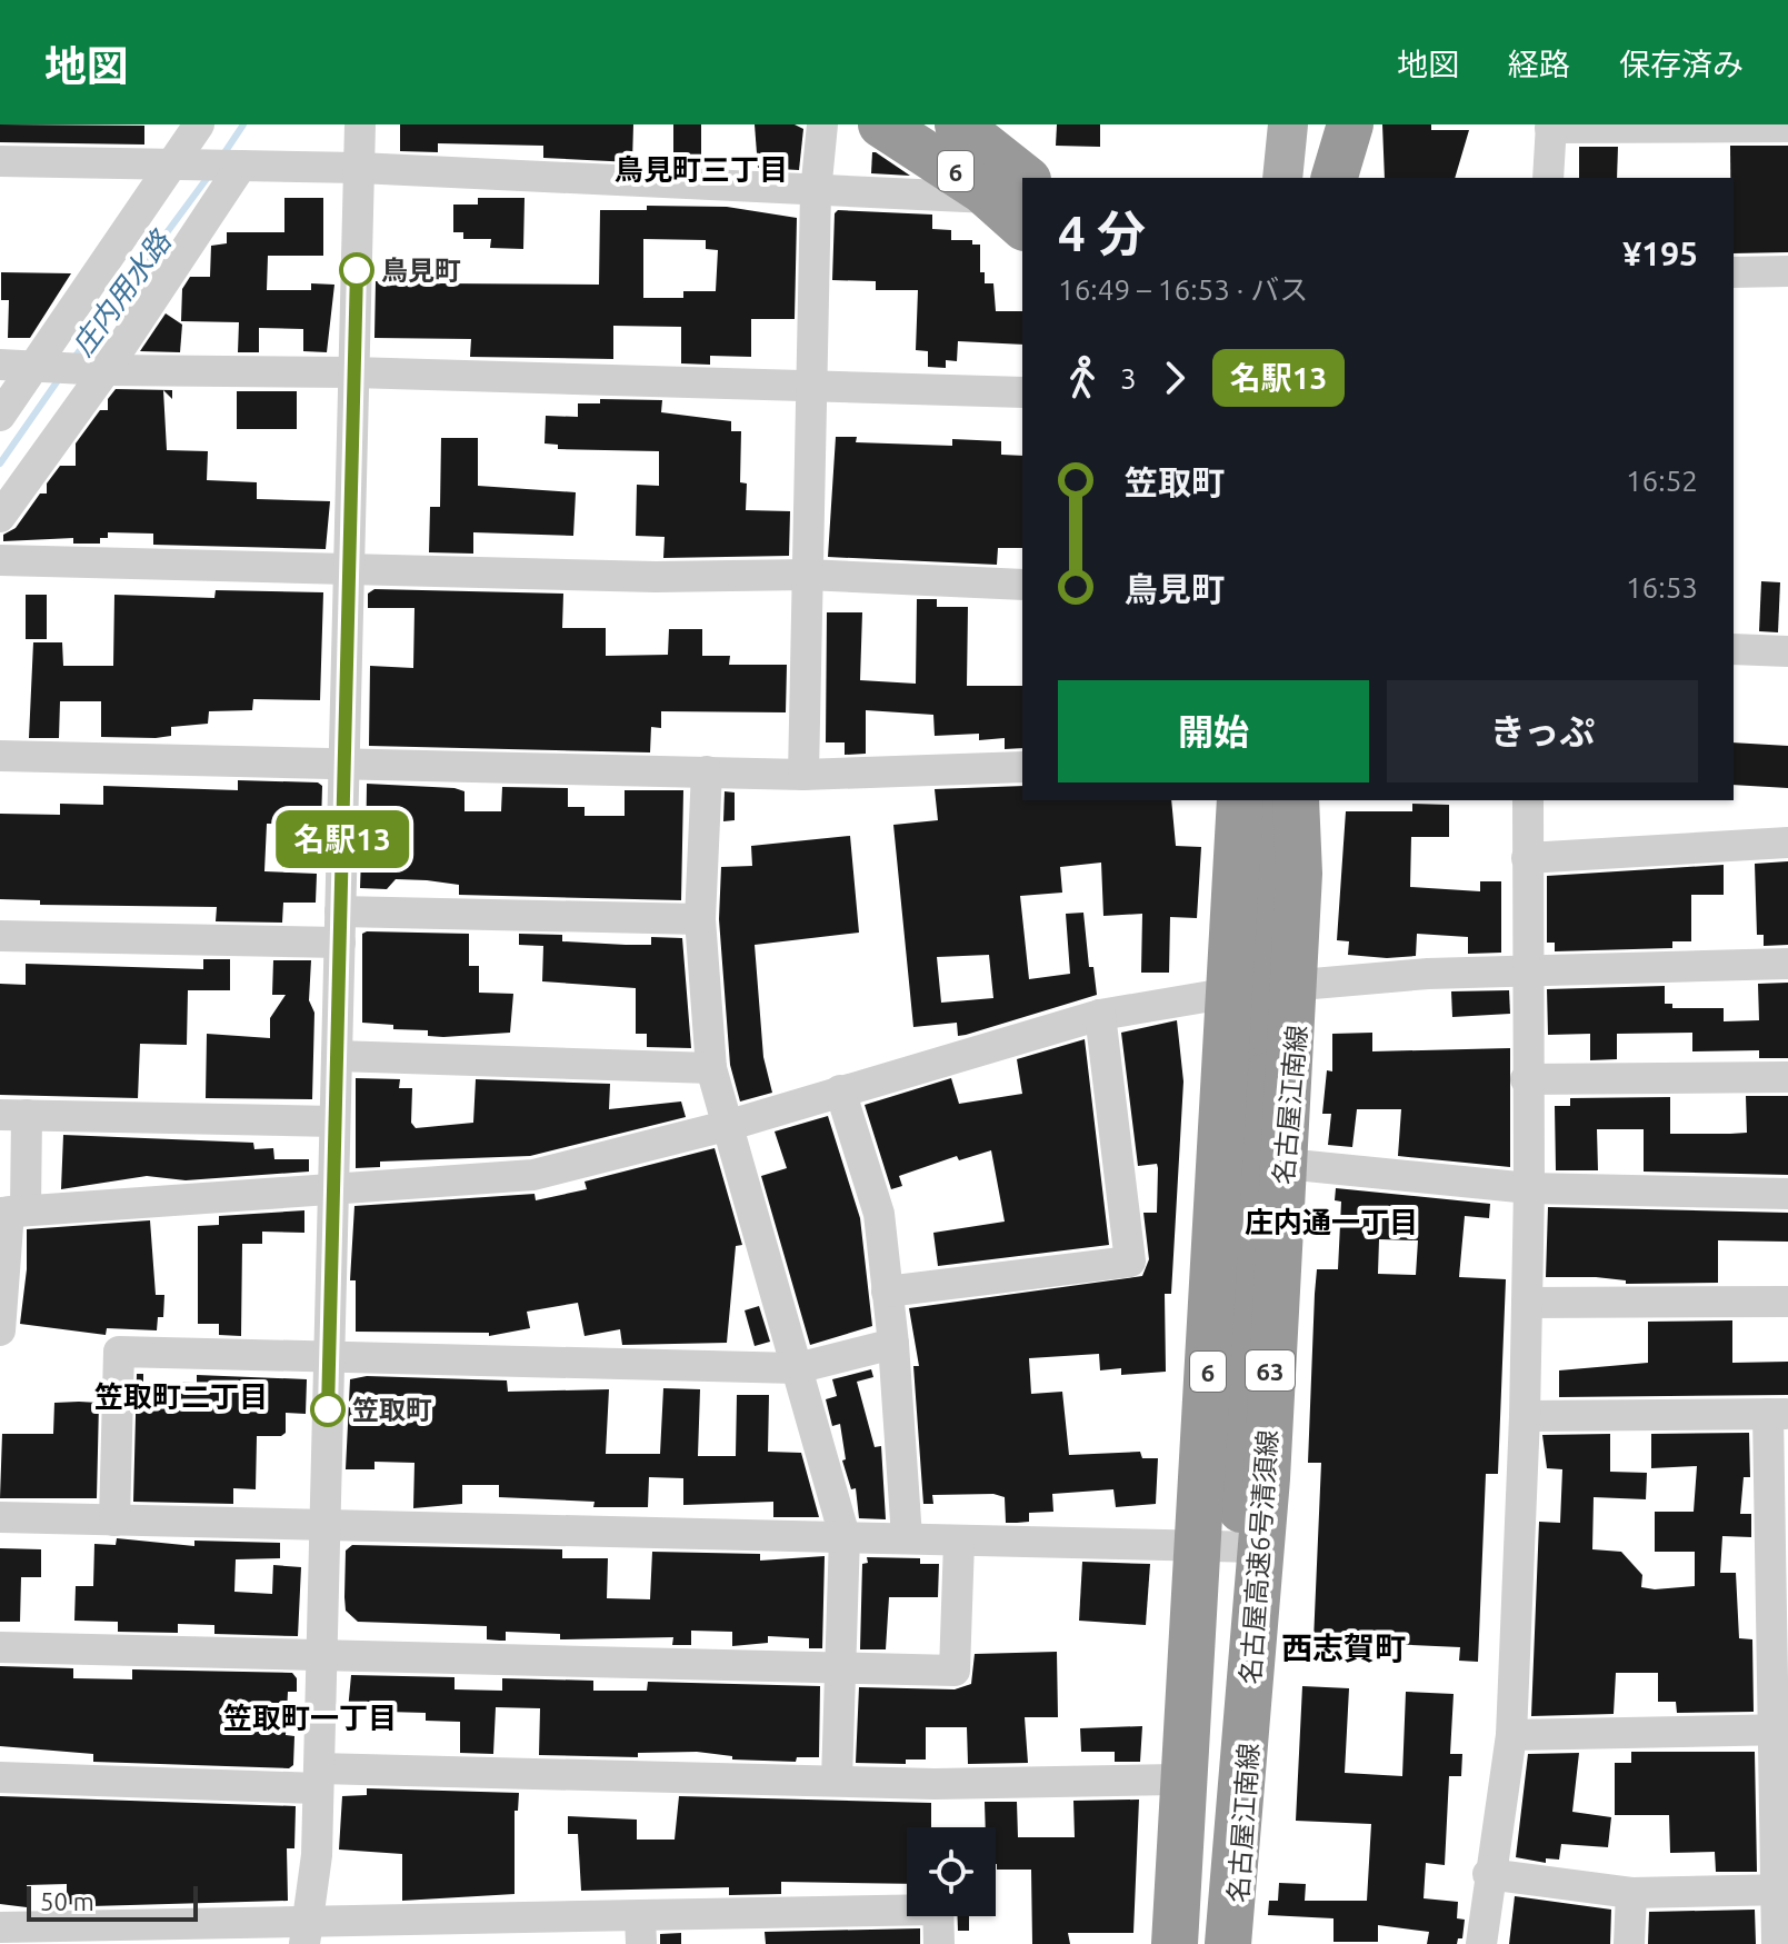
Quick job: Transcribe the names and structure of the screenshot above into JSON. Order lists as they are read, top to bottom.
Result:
{
  "streets": {
    "highway": ["6", "名古屋高速6号清須線"],
    "main road": ["名古屋江南線", "63"]
  },
  "crossings": [
    ["6", "名古屋江南線"],
    ["6", "名古屋高速6号清須線"],
    ["名古屋江南線", "名古屋高速6号清須線"]
  ],
  "districts": [
    "鳥見町三丁目",
    "庄内通一丁目",
    "笠取町二丁目",
    "西志賀町",
    "笠取町一丁目"
  ],
  "water": ["庄内用水路"],
  "places": ["鳥見町", "笠取町"],
  "lines": ["bus line 名駅13"],
  "scale_bar": "50 m",
  "page": {
    "header": "地図",
    "nav": ["地図", "経路", "保存済み"],
    "on_map": "名駅13",
    "heading": ["4 分", "16:49 – 16:53 · バス", "¥195"],
    "legs": ["3", "名駅13"],
    "list": [
      {
        "name": "笠取町",
        "value": "16:52"
      },
      {
        "name": "鳥見町",
        "value": "16:53"
      }
    ],
    "buttons": ["開始", "きっぷ"],
    "scale": "50 m"
  }
}
